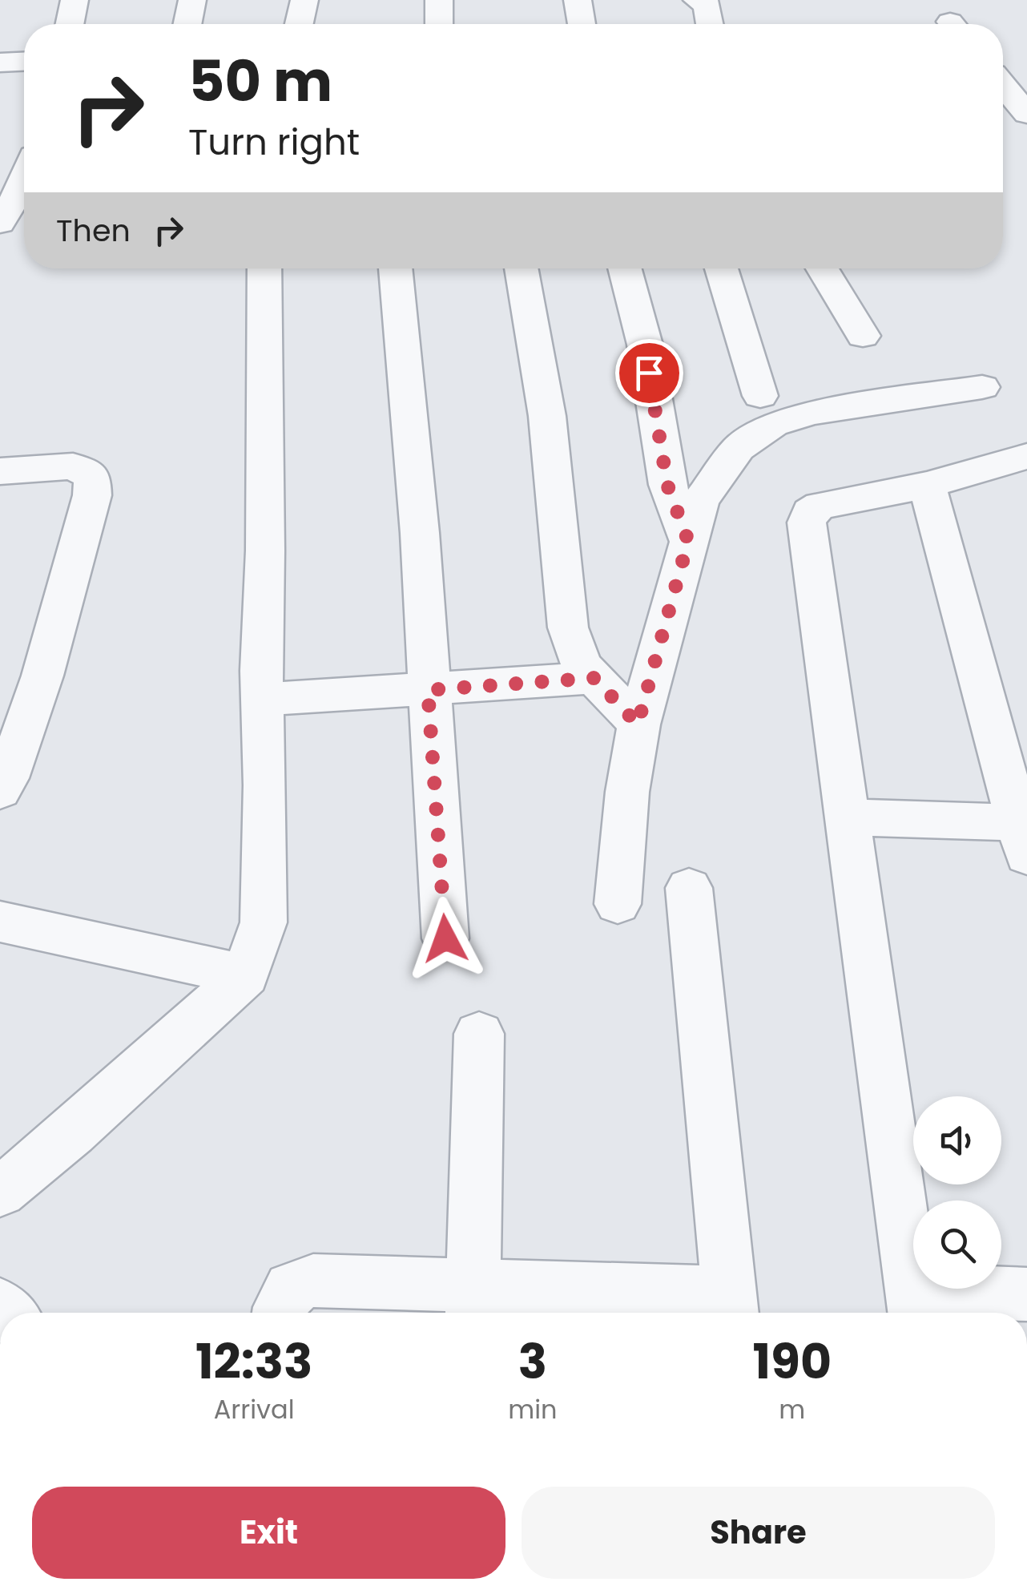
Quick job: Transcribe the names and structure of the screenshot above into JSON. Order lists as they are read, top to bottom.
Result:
{
  "page": {
    "turn": ["50 m", "Turn right"],
    "then": "Then",
    "eta": [
      "12:33",
      "Arrival",
      "3",
      "min",
      "190",
      "m"
    ],
    "buttons": ["Exit", "Share"]
  }
}
